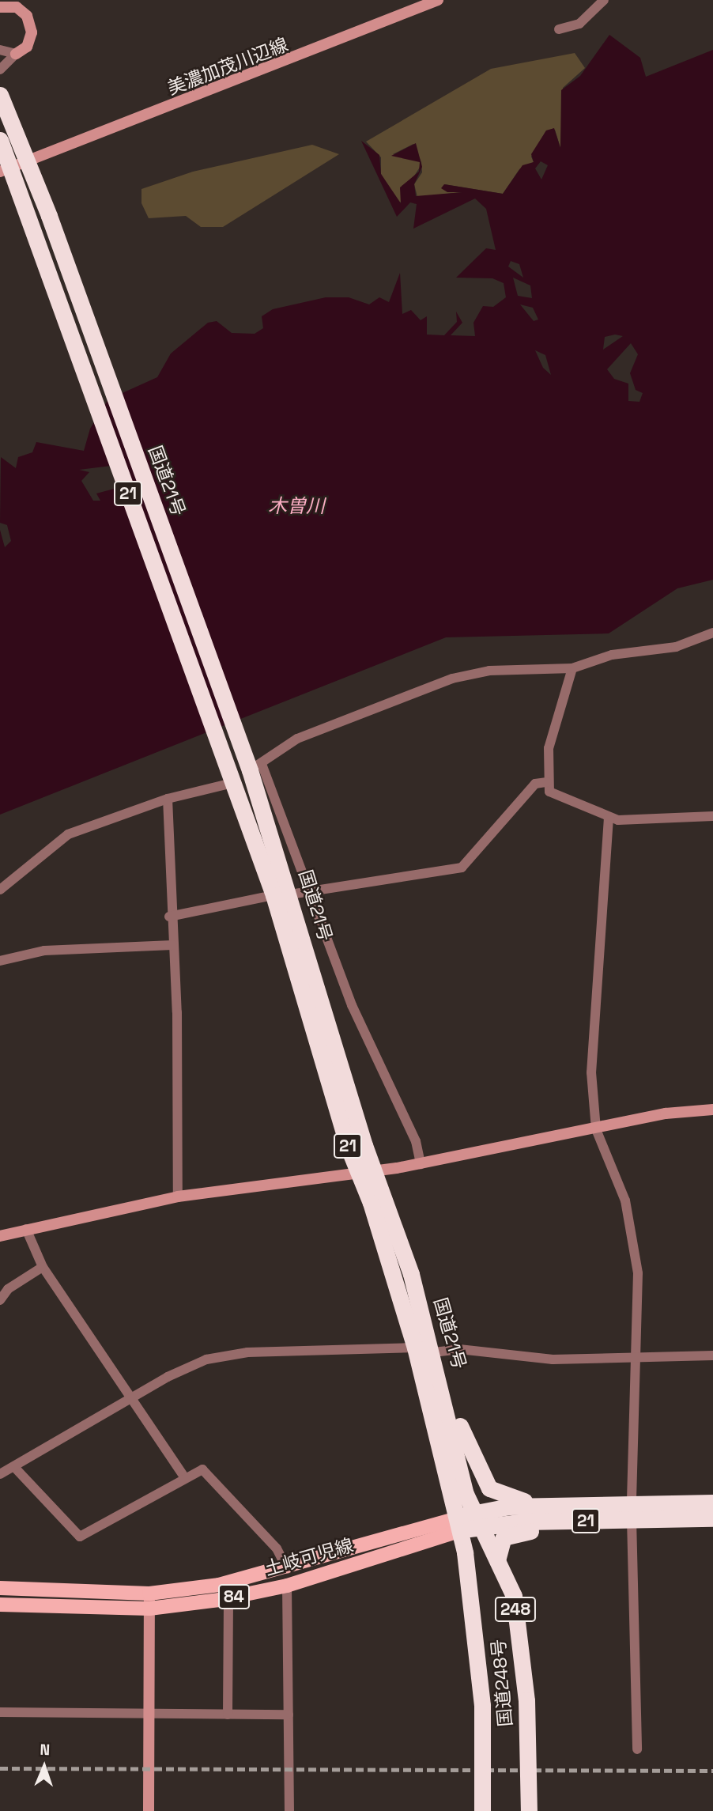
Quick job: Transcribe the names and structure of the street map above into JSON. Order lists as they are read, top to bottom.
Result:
{
  "streets": {
    "highway": [
      "国道21号",
      "21",
      "248",
      "国道248号"
    ],
    "main road": ["土岐可児線", "84"],
    "street": ["美濃加茂川辺線"]
  },
  "crossings": [
    ["美濃加茂川辺線", "国道21号"],
    ["国道21号", "21"],
    ["国道21号", "土岐可児線"],
    ["国道21号", "国道248号"],
    ["21", "土岐可児線"],
    ["21", "国道248号"],
    ["土岐可児線", "国道248号"]
  ],
  "water": ["木曽川"],
  "north": "top"
}
